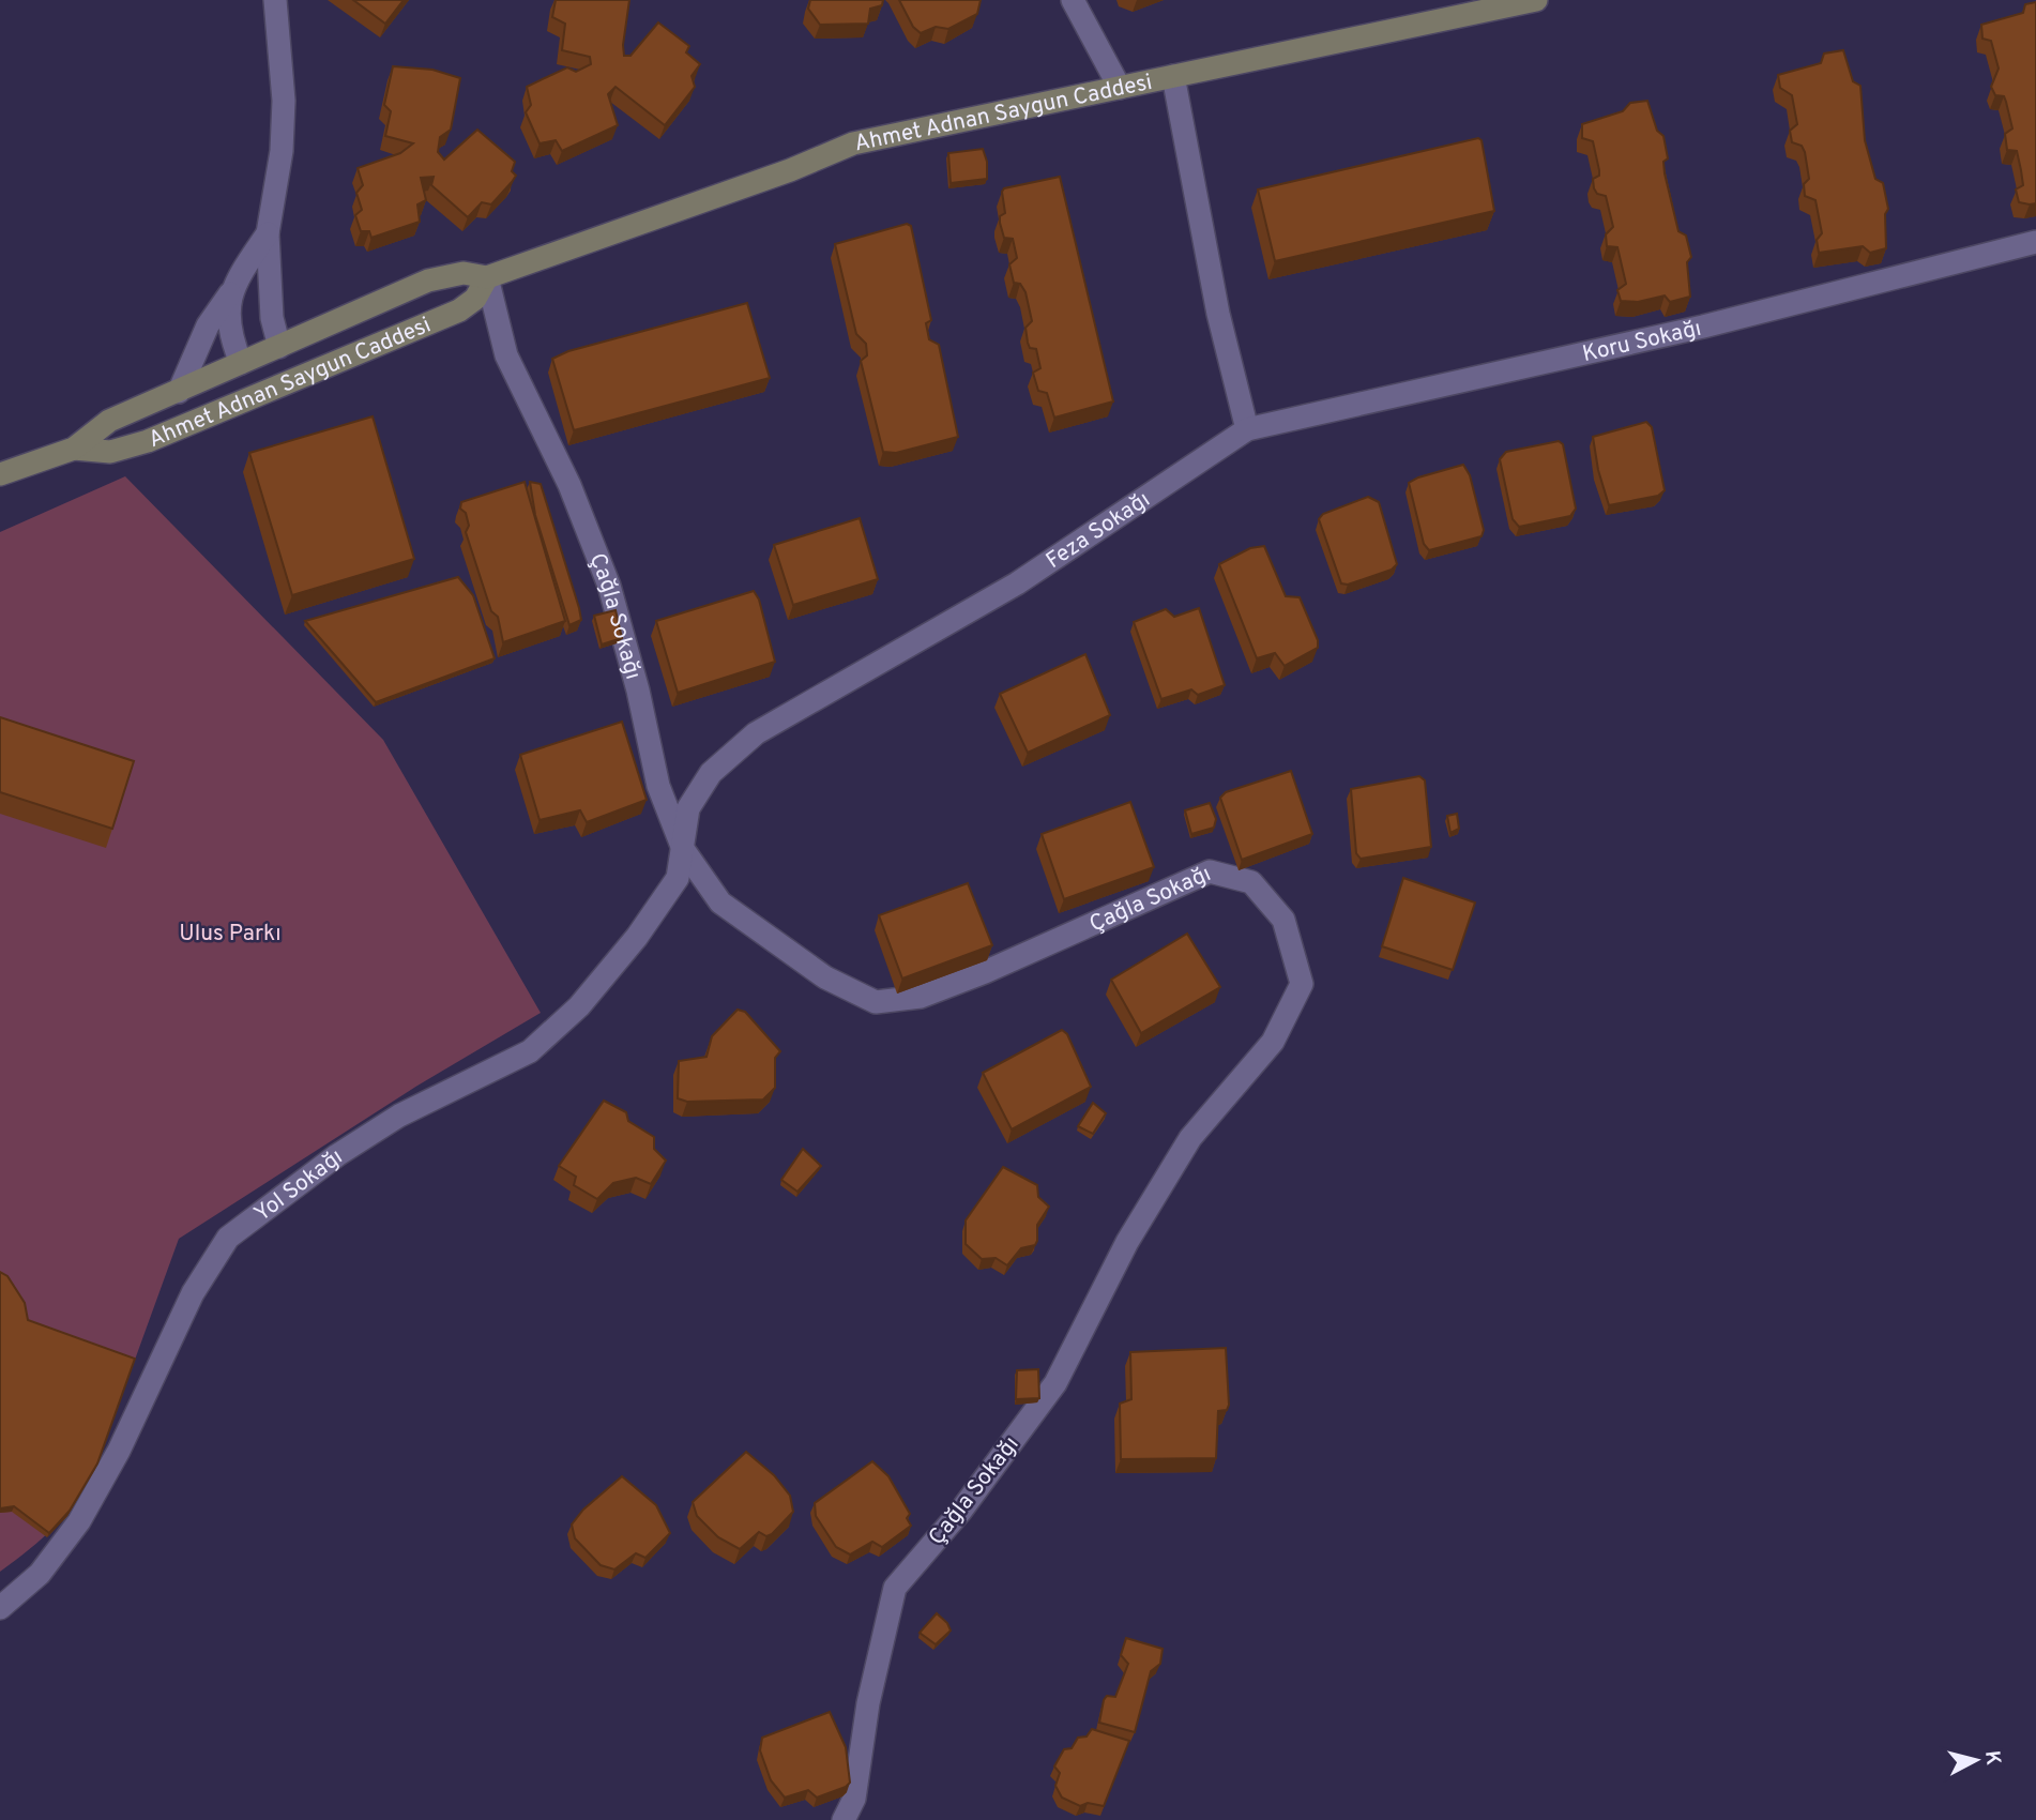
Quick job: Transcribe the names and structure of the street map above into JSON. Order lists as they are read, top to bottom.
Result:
{
  "streets": {
    "main road": ["Ahmet Adnan Saygun Caddesi"],
    "street": [
      "Koru Sokağı",
      "Feza Sokağı",
      "Çağla Sokağı",
      "Yol Sokağı"
    ]
  },
  "crossings": [
    ["Ahmet Adnan Saygun Caddesi", "Çağla Sokağı"],
    ["Koru Sokağı", "Feza Sokağı"],
    ["Feza Sokağı", "Çağla Sokağı"],
    ["Feza Sokağı", "Yol Sokağı"],
    ["Çağla Sokağı", "Yol Sokağı"]
  ],
  "parks": ["Ulus Parkı"],
  "north": "right"
}
